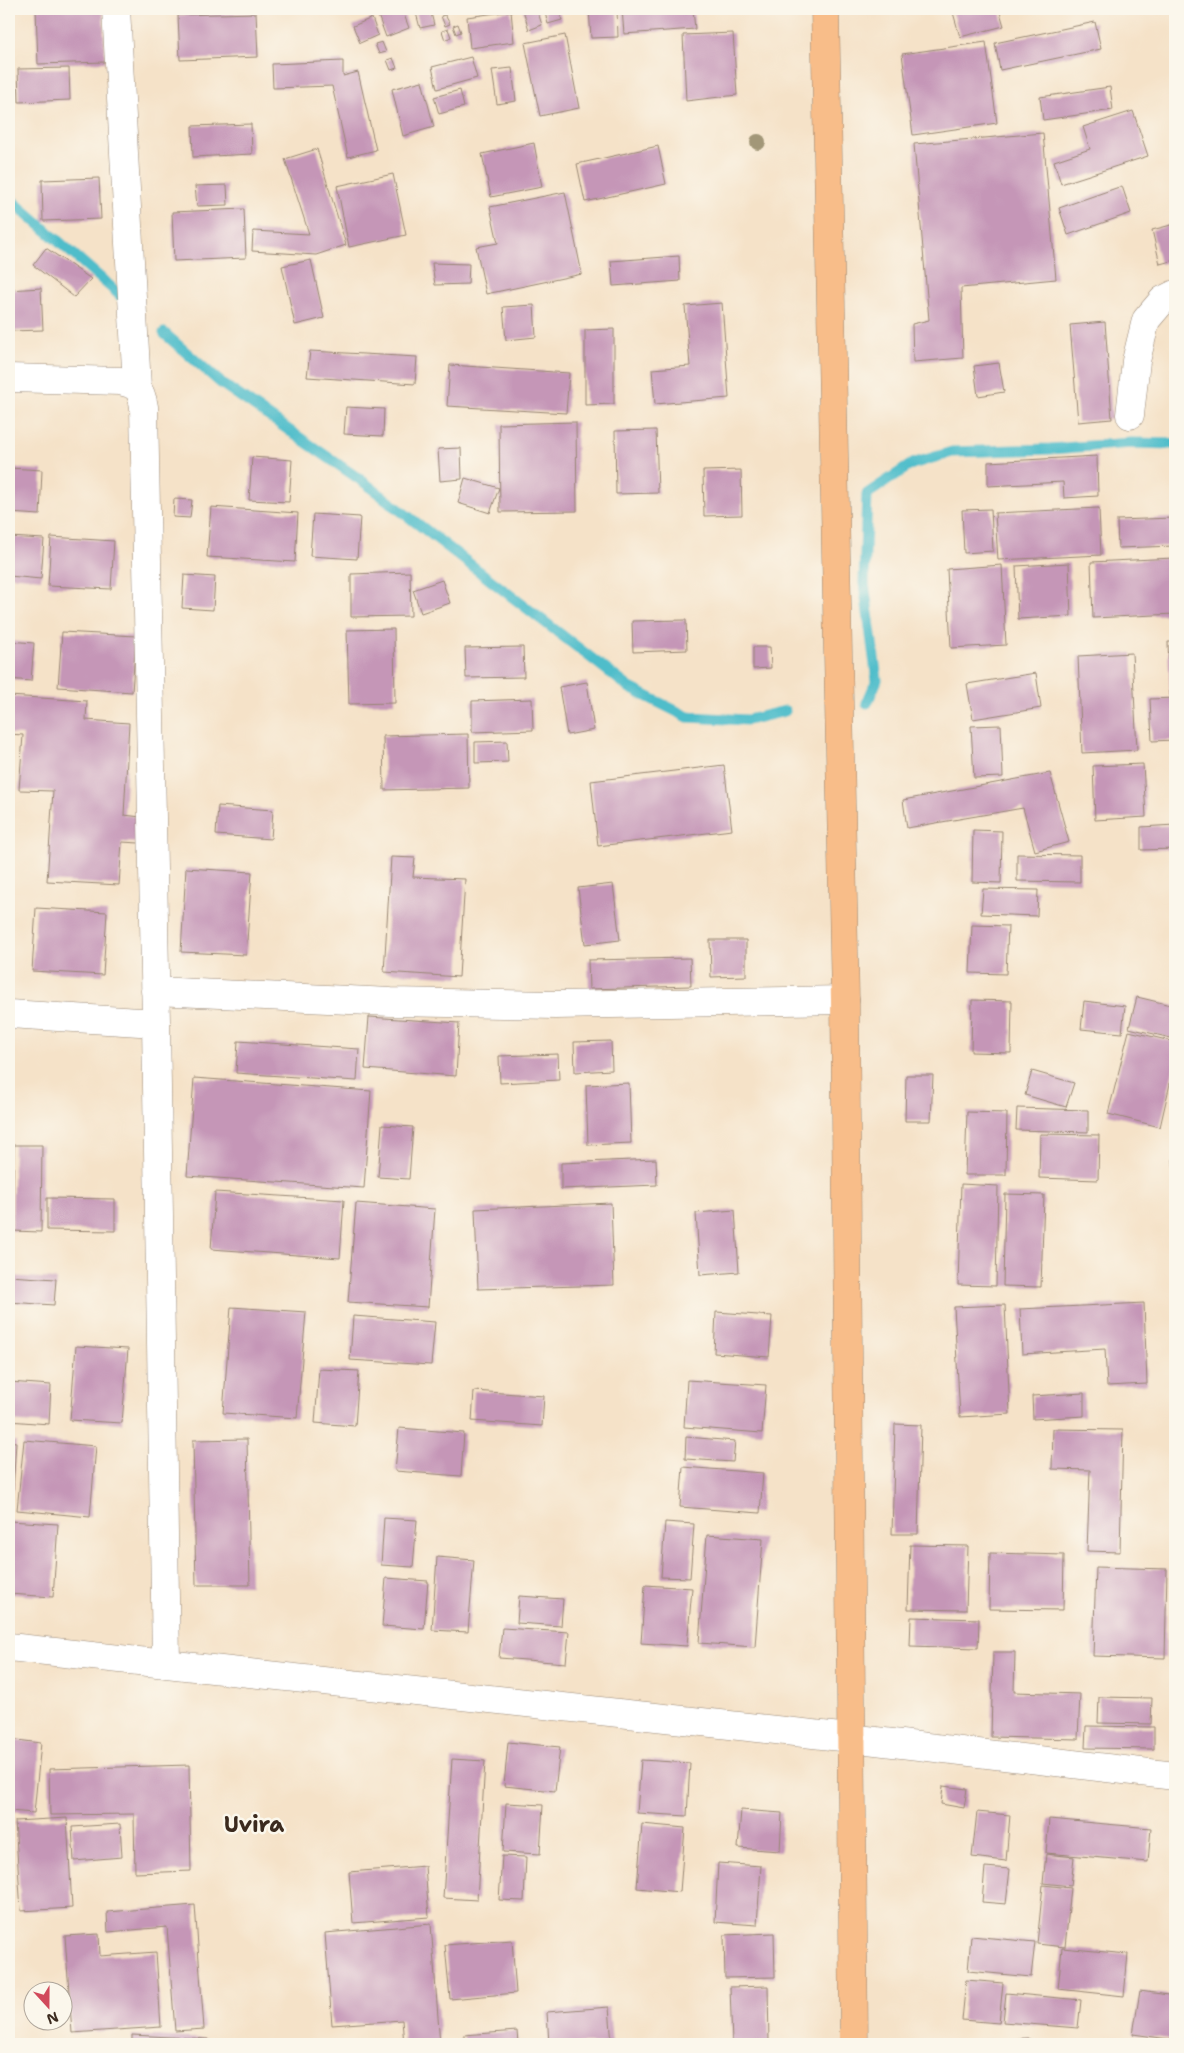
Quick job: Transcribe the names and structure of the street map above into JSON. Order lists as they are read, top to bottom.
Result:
{
  "districts": ["Uvira"],
  "north": "bottom"
}
